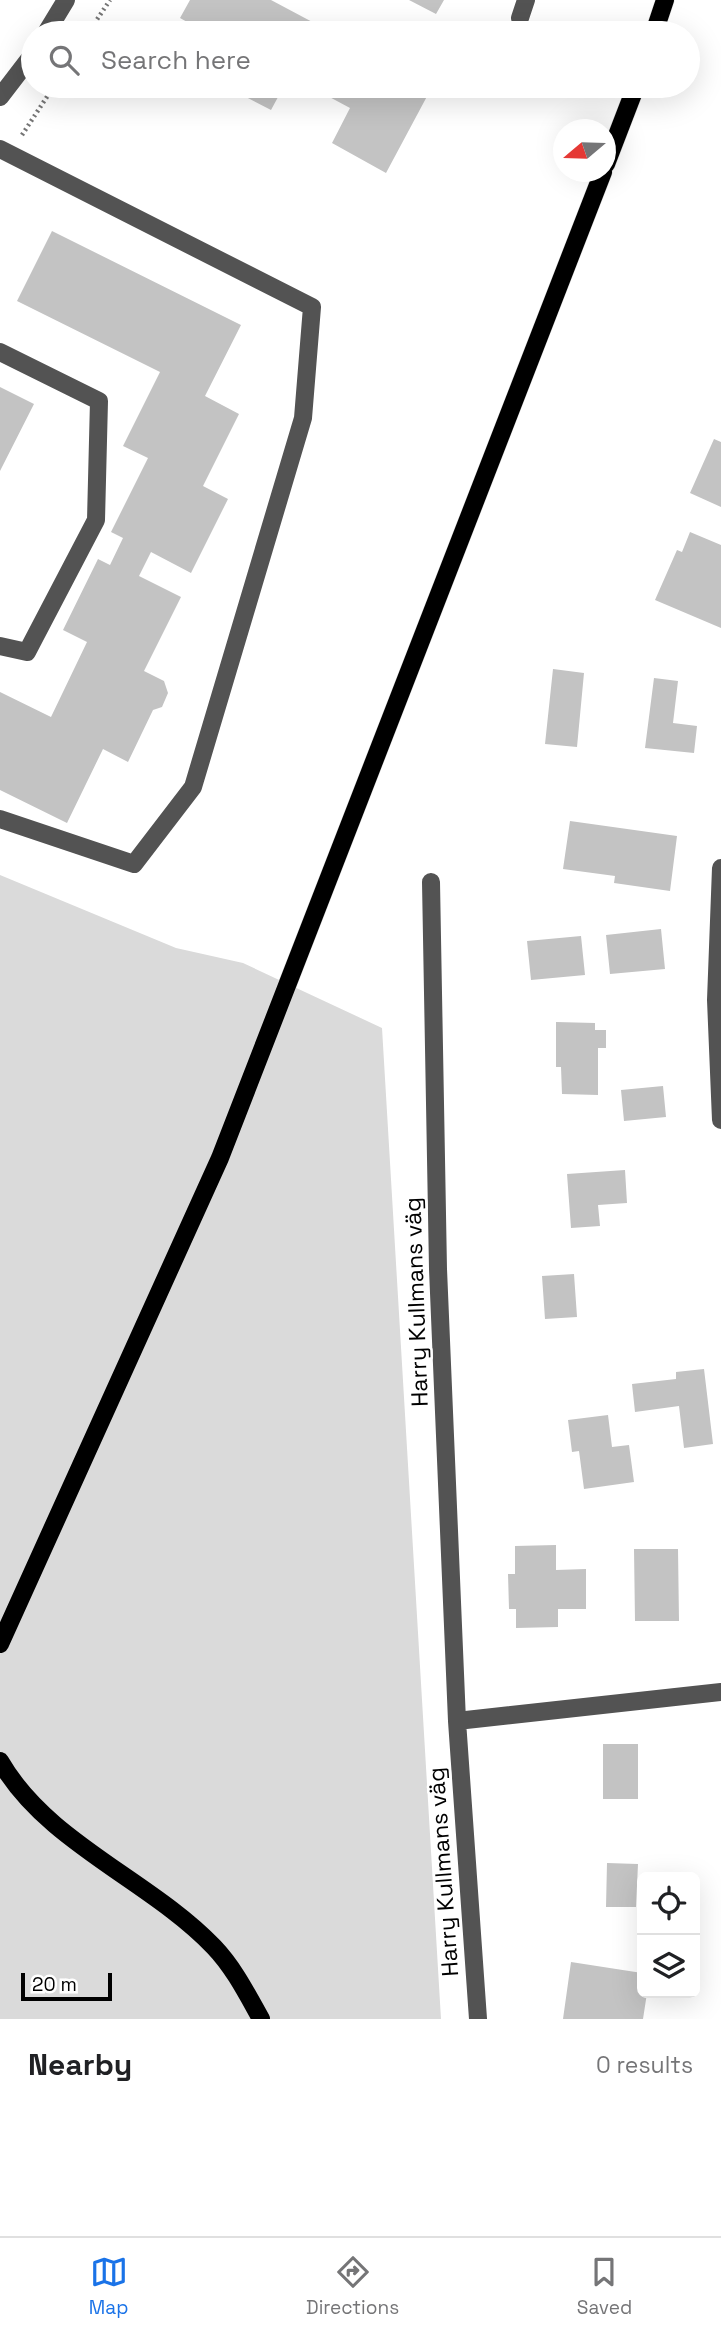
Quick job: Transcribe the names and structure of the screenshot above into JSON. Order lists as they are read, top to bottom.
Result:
{
  "streets": {
    "street": ["Harry Kullmans väg"]
  },
  "scale_bar": "20 m",
  "north": "left",
  "page": {
    "search": "Search here",
    "scale": "20 m",
    "heading": ["Nearby", "0 results"],
    "nav": ["Map", "Directions", "Saved"]
  }
}
